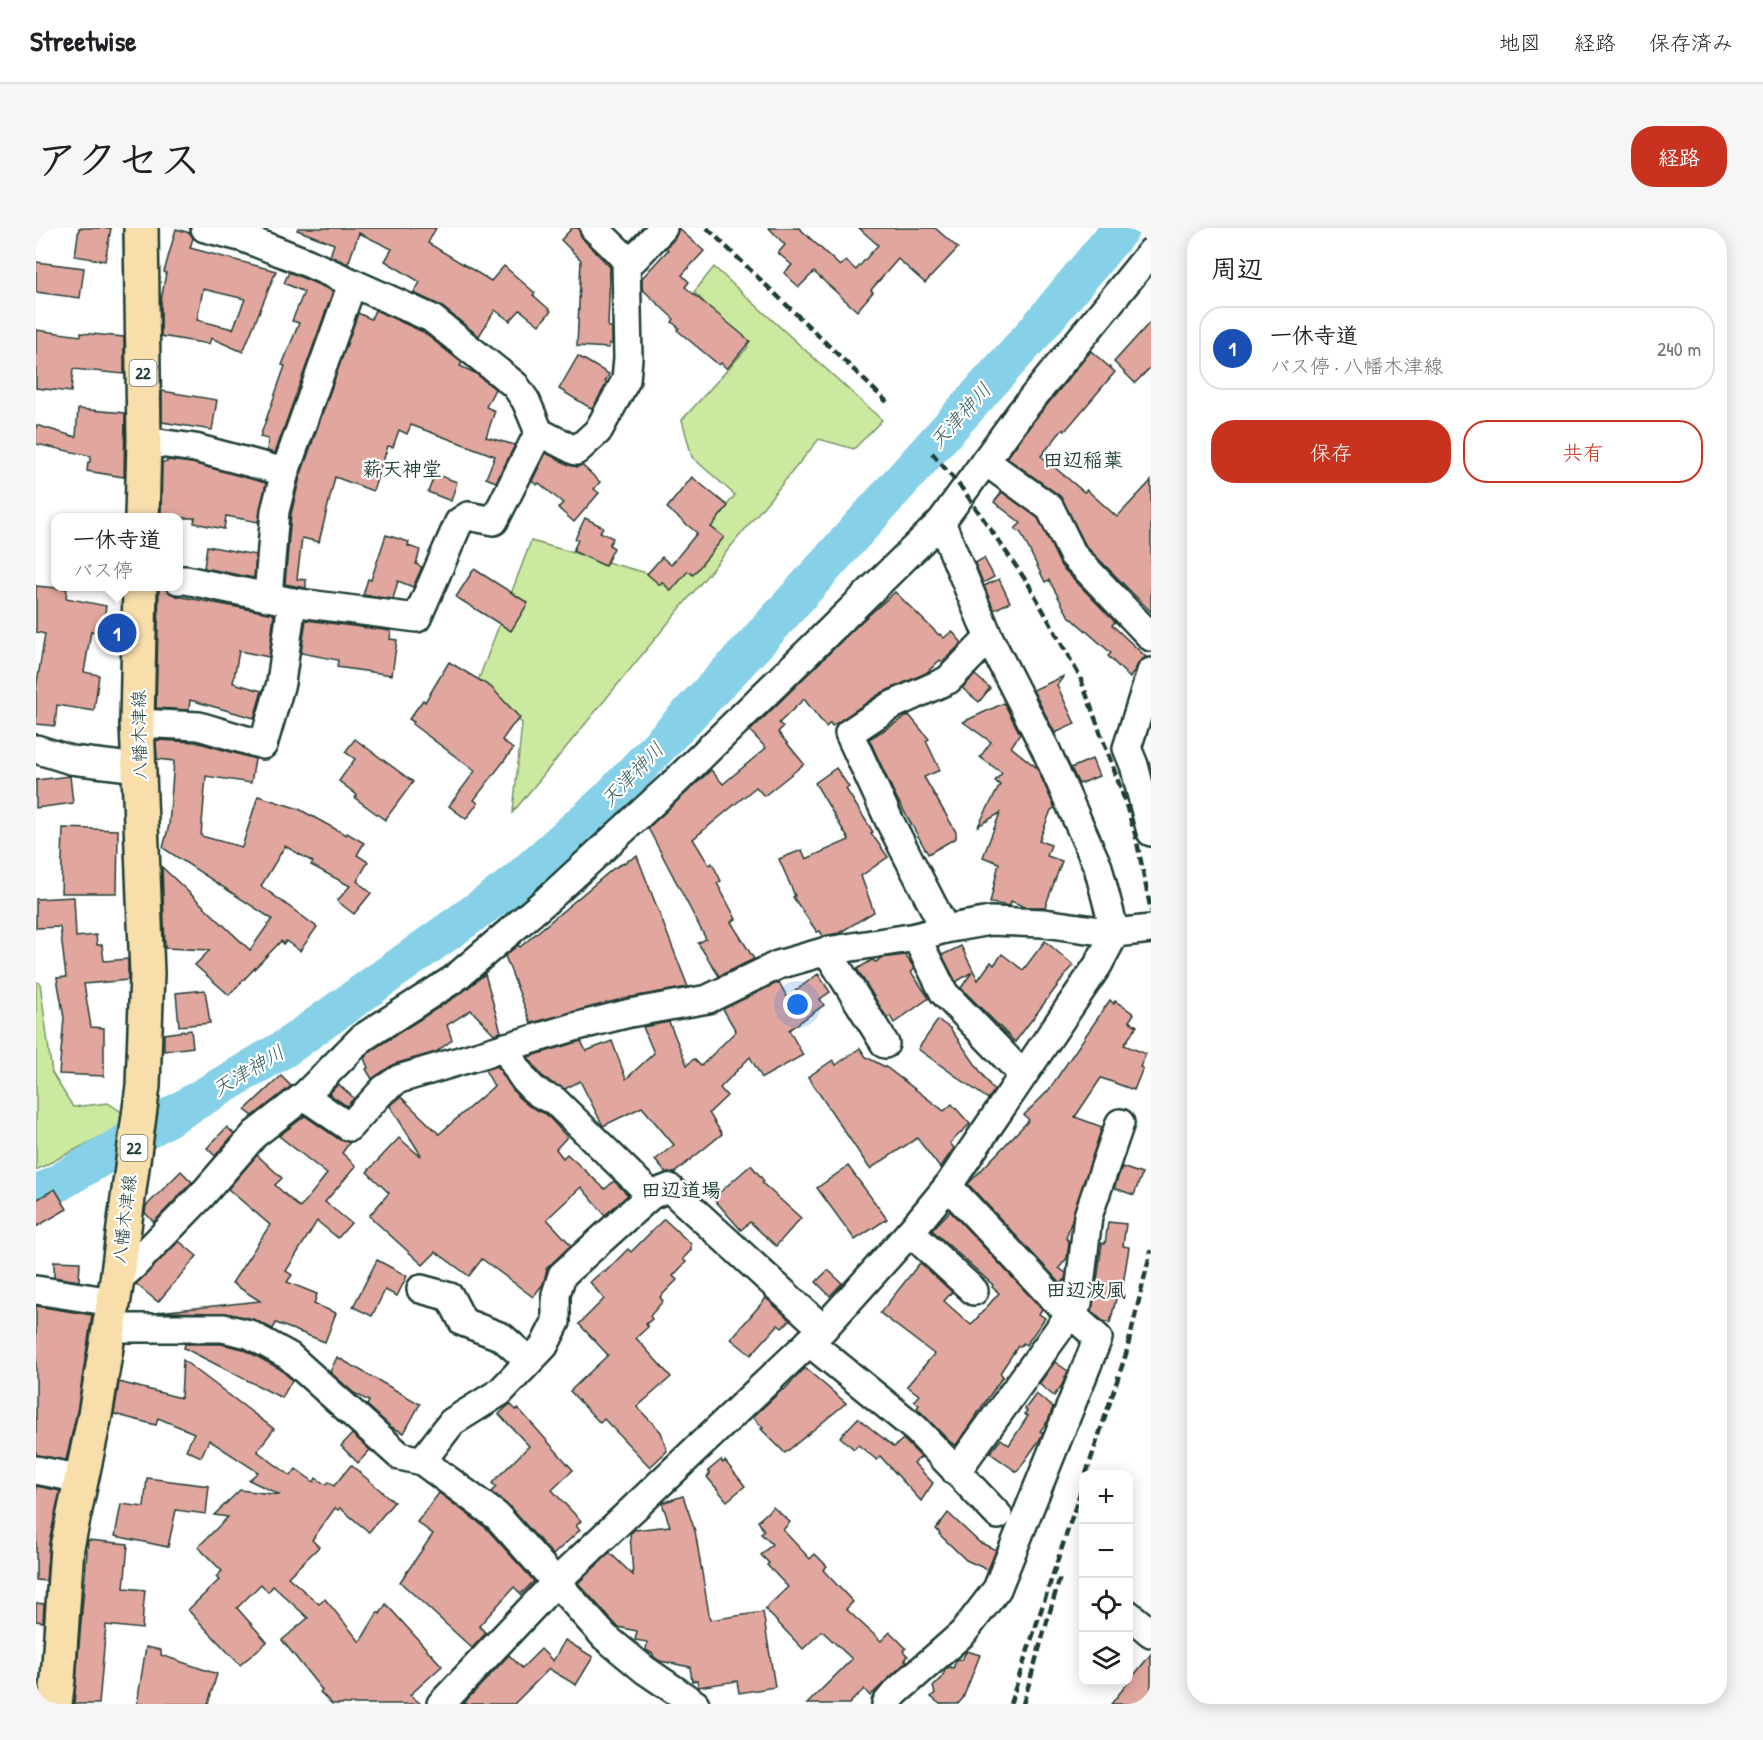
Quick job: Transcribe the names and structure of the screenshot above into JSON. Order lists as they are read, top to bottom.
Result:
{
  "streets": {
    "main road": ["22", "八幡木津線"]
  },
  "districts": [
    "田辺稲葉",
    "薪天神堂",
    "田辺道場",
    "田辺波風"
  ],
  "water": ["天津神川"],
  "page": {
    "header": "Streetwise",
    "nav": ["地図", "経路", "保存済み"],
    "title": "アクセス",
    "buttons": [
      "経路",
      ["保存", "共有"]
    ],
    "heading": "周辺",
    "list": [
      {
        "mark": "1",
        "name": "一休寺道",
        "note": "バス停 · 八幡木津線",
        "value": "240 m"
      }
    ],
    "popup": ["一休寺道", "バス停"],
    "pins": "1",
    "map_buttons": ["+", "−"]
  }
}
